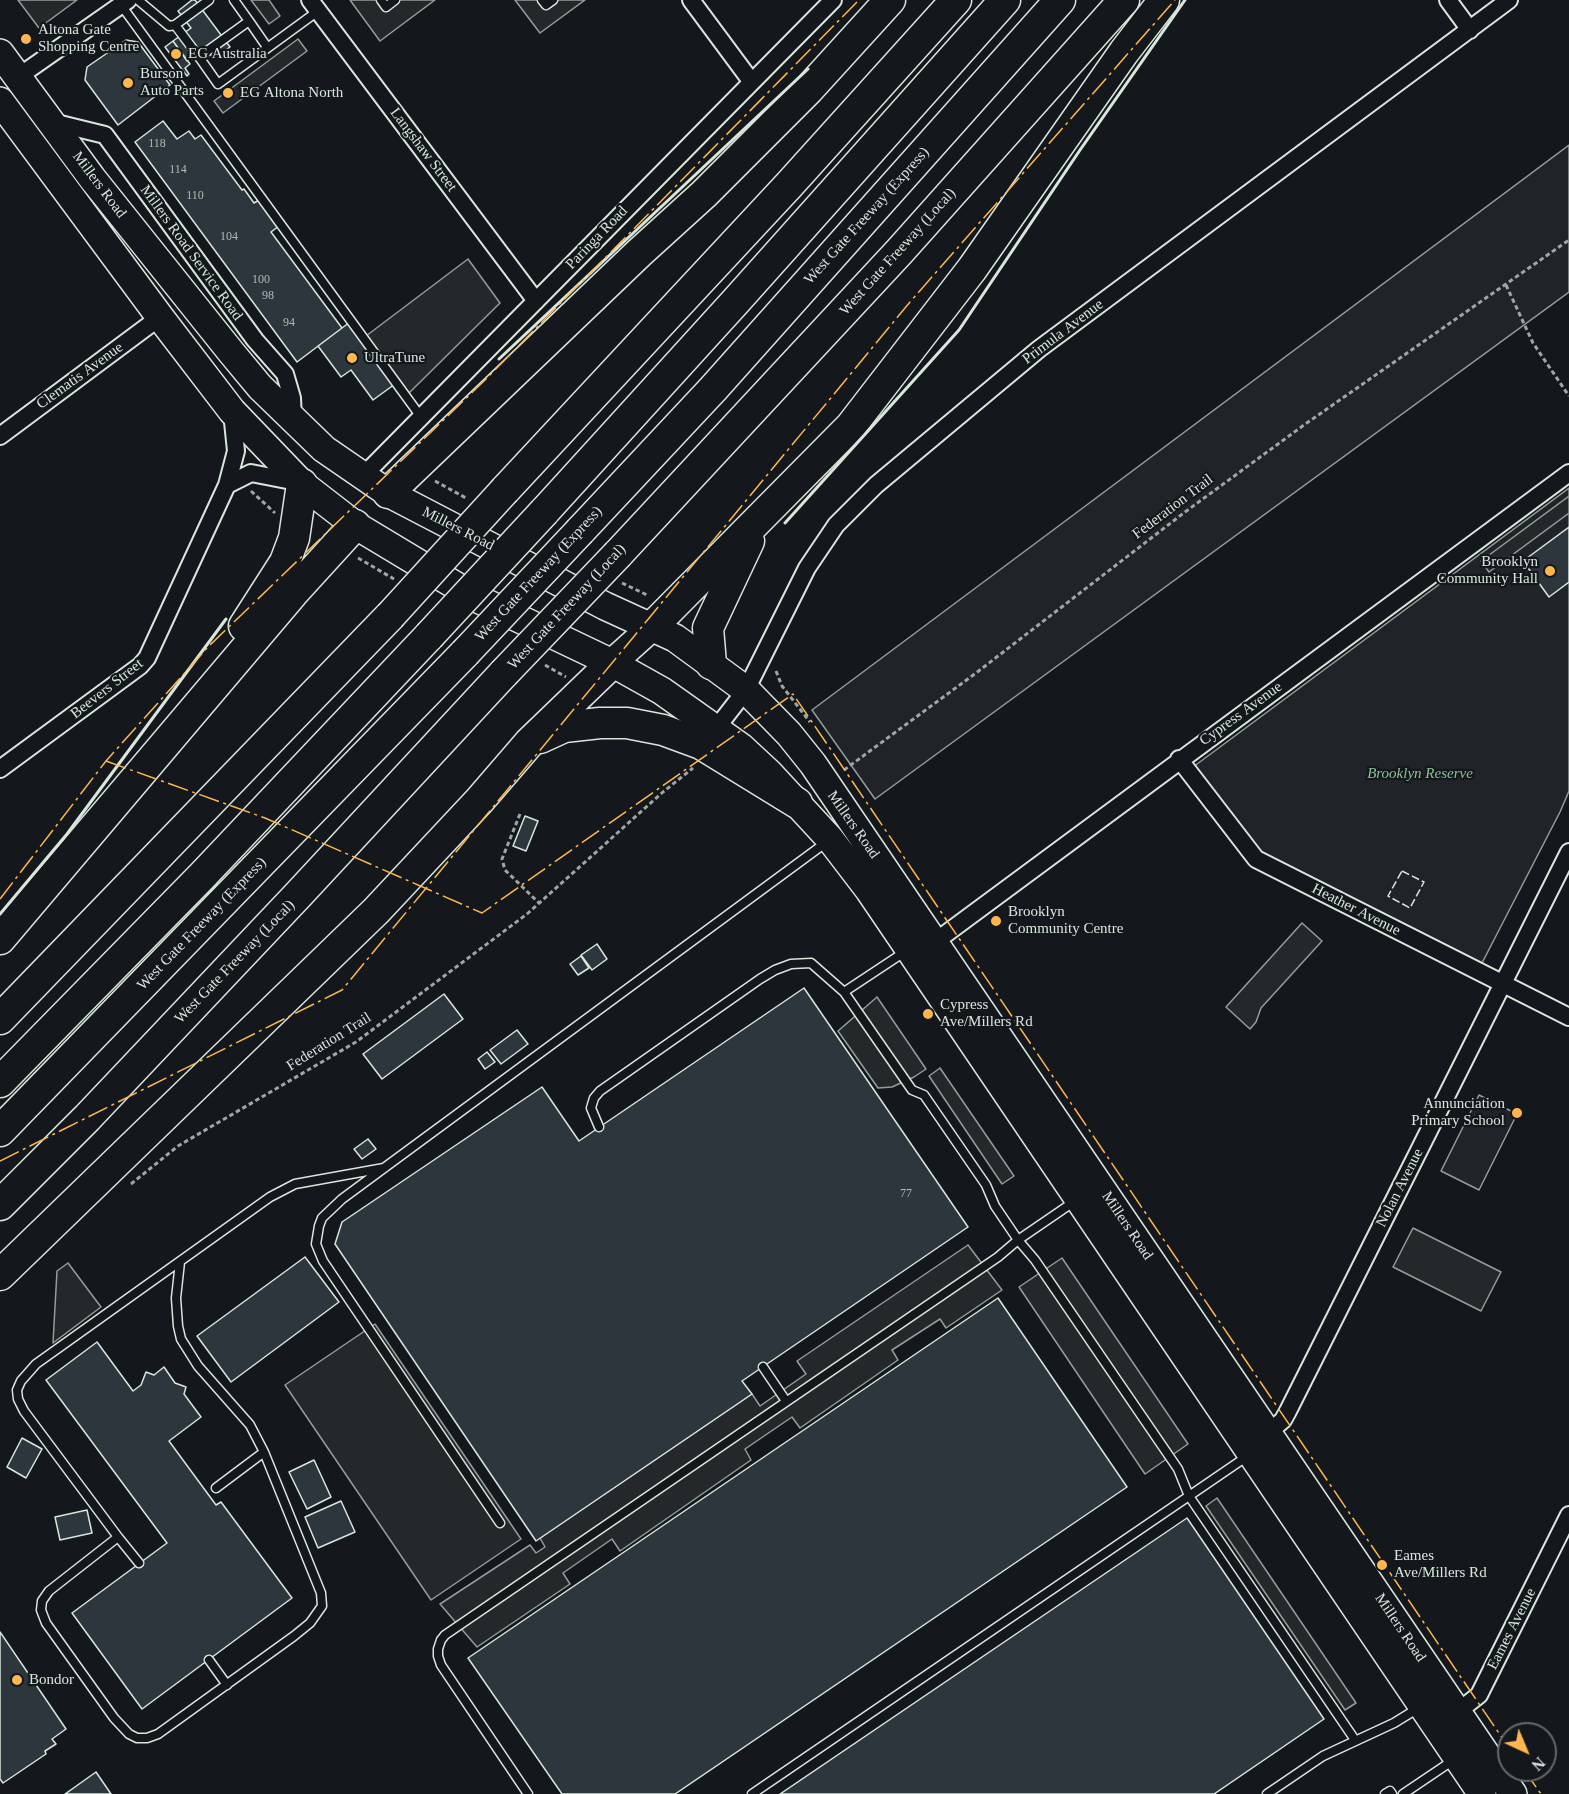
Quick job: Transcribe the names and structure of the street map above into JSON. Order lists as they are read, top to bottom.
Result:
{
  "streets": {
    "highway": ["West Gate Freeway (Express)", "West Gate Freeway (Local)"],
    "main road": ["Millers Road"],
    "street": [
      "Langshaw Street",
      "Paringa Road",
      "Millers Road Service Road",
      "Primula Avenue",
      "Clematis Avenue",
      "Beevers Street",
      "Cypress Avenue",
      "Heather Avenue",
      "Nolan Avenue",
      "Eames Avenue"
    ],
    "path": ["Federation Trail"]
  },
  "crossings": [
    ["Langshaw Street", "Paringa Road"],
    ["Millers Road", "Paringa Road"],
    ["Millers Road", "Millers Road Service Road"],
    ["Millers Road", "Primula Avenue"],
    ["Millers Road", "Clematis Avenue"],
    ["Millers Road", "Federation Trail"],
    ["Millers Road", "Beevers Street"],
    ["Millers Road", "Cypress Avenue"],
    ["Millers Road", "Nolan Avenue"],
    ["Millers Road", "Eames Avenue"],
    ["Cypress Avenue", "Heather Avenue"],
    ["Heather Avenue", "Nolan Avenue"]
  ],
  "parks": ["Brooklyn Reserve"],
  "places": [
    "Altona Gate Shopping Centre",
    "EG Australia",
    "Burson Auto Parts",
    "EG Altona North",
    "UltraTune",
    "Brooklyn Community Hall",
    "Brooklyn Community Centre",
    "Cypress Ave/Millers Rd",
    "Annunciation Primary School",
    "Eames Ave/Millers Rd",
    "Bondor"
  ],
  "house_numbers": [
    "118",
    "114",
    "110",
    "104",
    "100",
    "98",
    "94",
    "77"
  ],
  "north": "bottom right"
}
